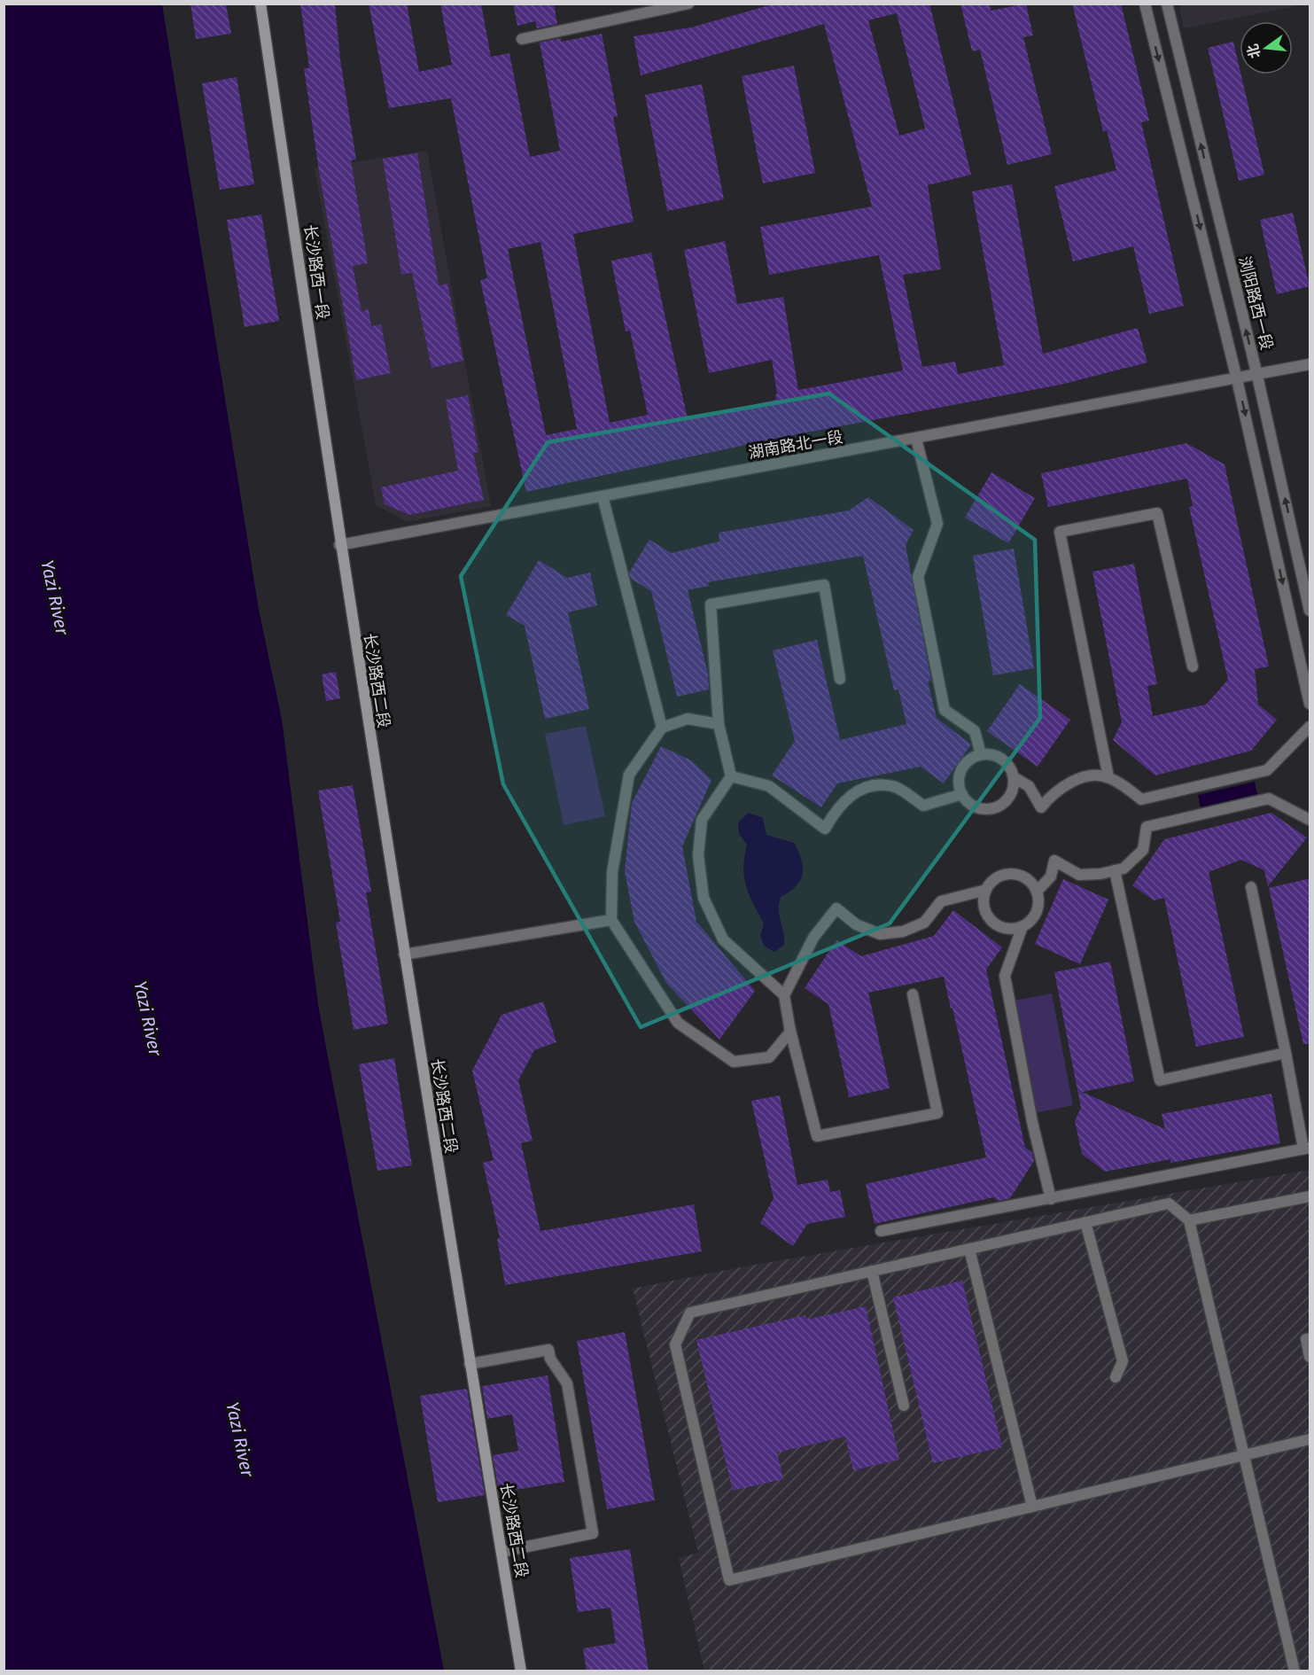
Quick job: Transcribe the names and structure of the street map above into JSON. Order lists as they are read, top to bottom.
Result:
{
  "streets": {
    "main road": ["长沙路西一段", "长沙路西二段"],
    "street": ["浏阳路西一段", "湖南路北一段"]
  },
  "crossings": [
    ["长沙路西一段", "湖南路北一段"],
    ["长沙路西一段", "长沙路西二段"],
    ["浏阳路西一段", "湖南路北一段"],
    ["湖南路北一段", "长沙路西二段"]
  ],
  "water": ["Yazi River"],
  "north": "left"
}
